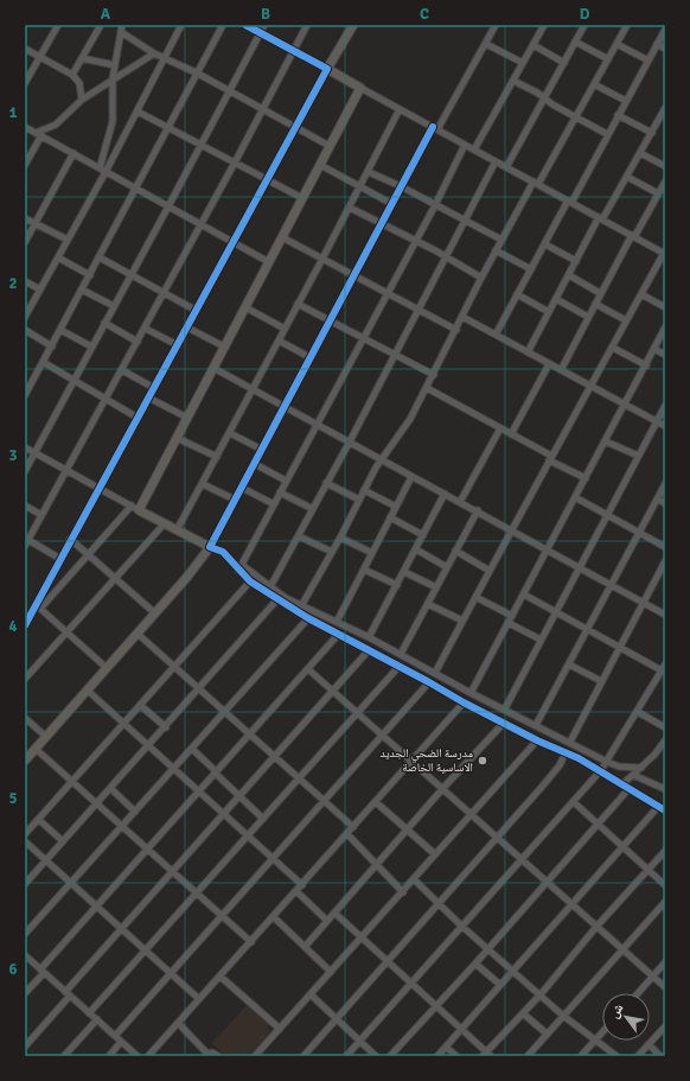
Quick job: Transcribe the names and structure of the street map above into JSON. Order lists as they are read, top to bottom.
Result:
{
  "places": ["مدرسة الضحي الجديد الاساسية الخاصة"],
  "north": "top left",
  "grid": {
    "columns": [
      "A",
      "B",
      "C",
      "D"
    ],
    "rows": [
      "1",
      "2",
      "3",
      "4",
      "5",
      "6"
    ]
  }
}
